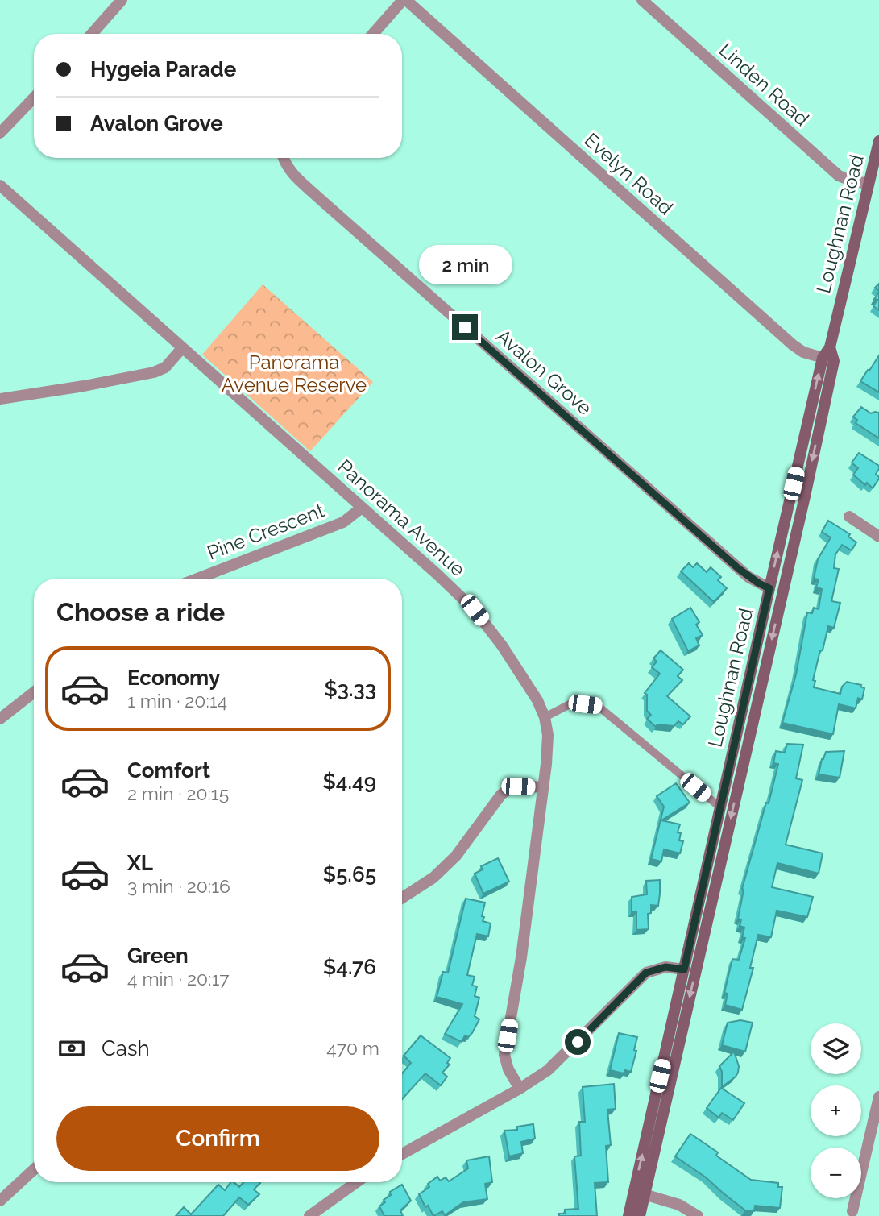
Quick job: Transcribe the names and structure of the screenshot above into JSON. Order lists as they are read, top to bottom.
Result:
{
  "streets": {
    "main road": ["Loughnan Road"],
    "street": [
      "Linden Road",
      "Evelyn Road",
      "Avalon Grove",
      "Panorama Avenue",
      "Pine Crescent"
    ]
  },
  "crossings": [
    ["Linden Road", "Loughnan Road"],
    ["Evelyn Road", "Loughnan Road"],
    ["Loughnan Road", "Avalon Grove"],
    ["Panorama Avenue", "Pine Crescent"]
  ],
  "parks": ["Panorama Avenue Reserve"],
  "page": {
    "banner": ["Hygeia Parade", "Avalon Grove"],
    "bubble": "2 min",
    "heading": "Choose a ride",
    "list": [
      {
        "name": "Economy",
        "note": "1 min · 20:14",
        "value": "$3.33"
      },
      {
        "name": "Comfort",
        "note": "2 min · 20:15",
        "value": "$4.49"
      },
      {
        "name": "XL",
        "note": "3 min · 20:16",
        "value": "$5.65"
      },
      {
        "name": "Green",
        "note": "4 min · 20:17",
        "value": "$4.76"
      }
    ],
    "pay": ["Cash", "470 m"],
    "map_buttons": ["+", "−"],
    "buttons": "Confirm"
  }
}
